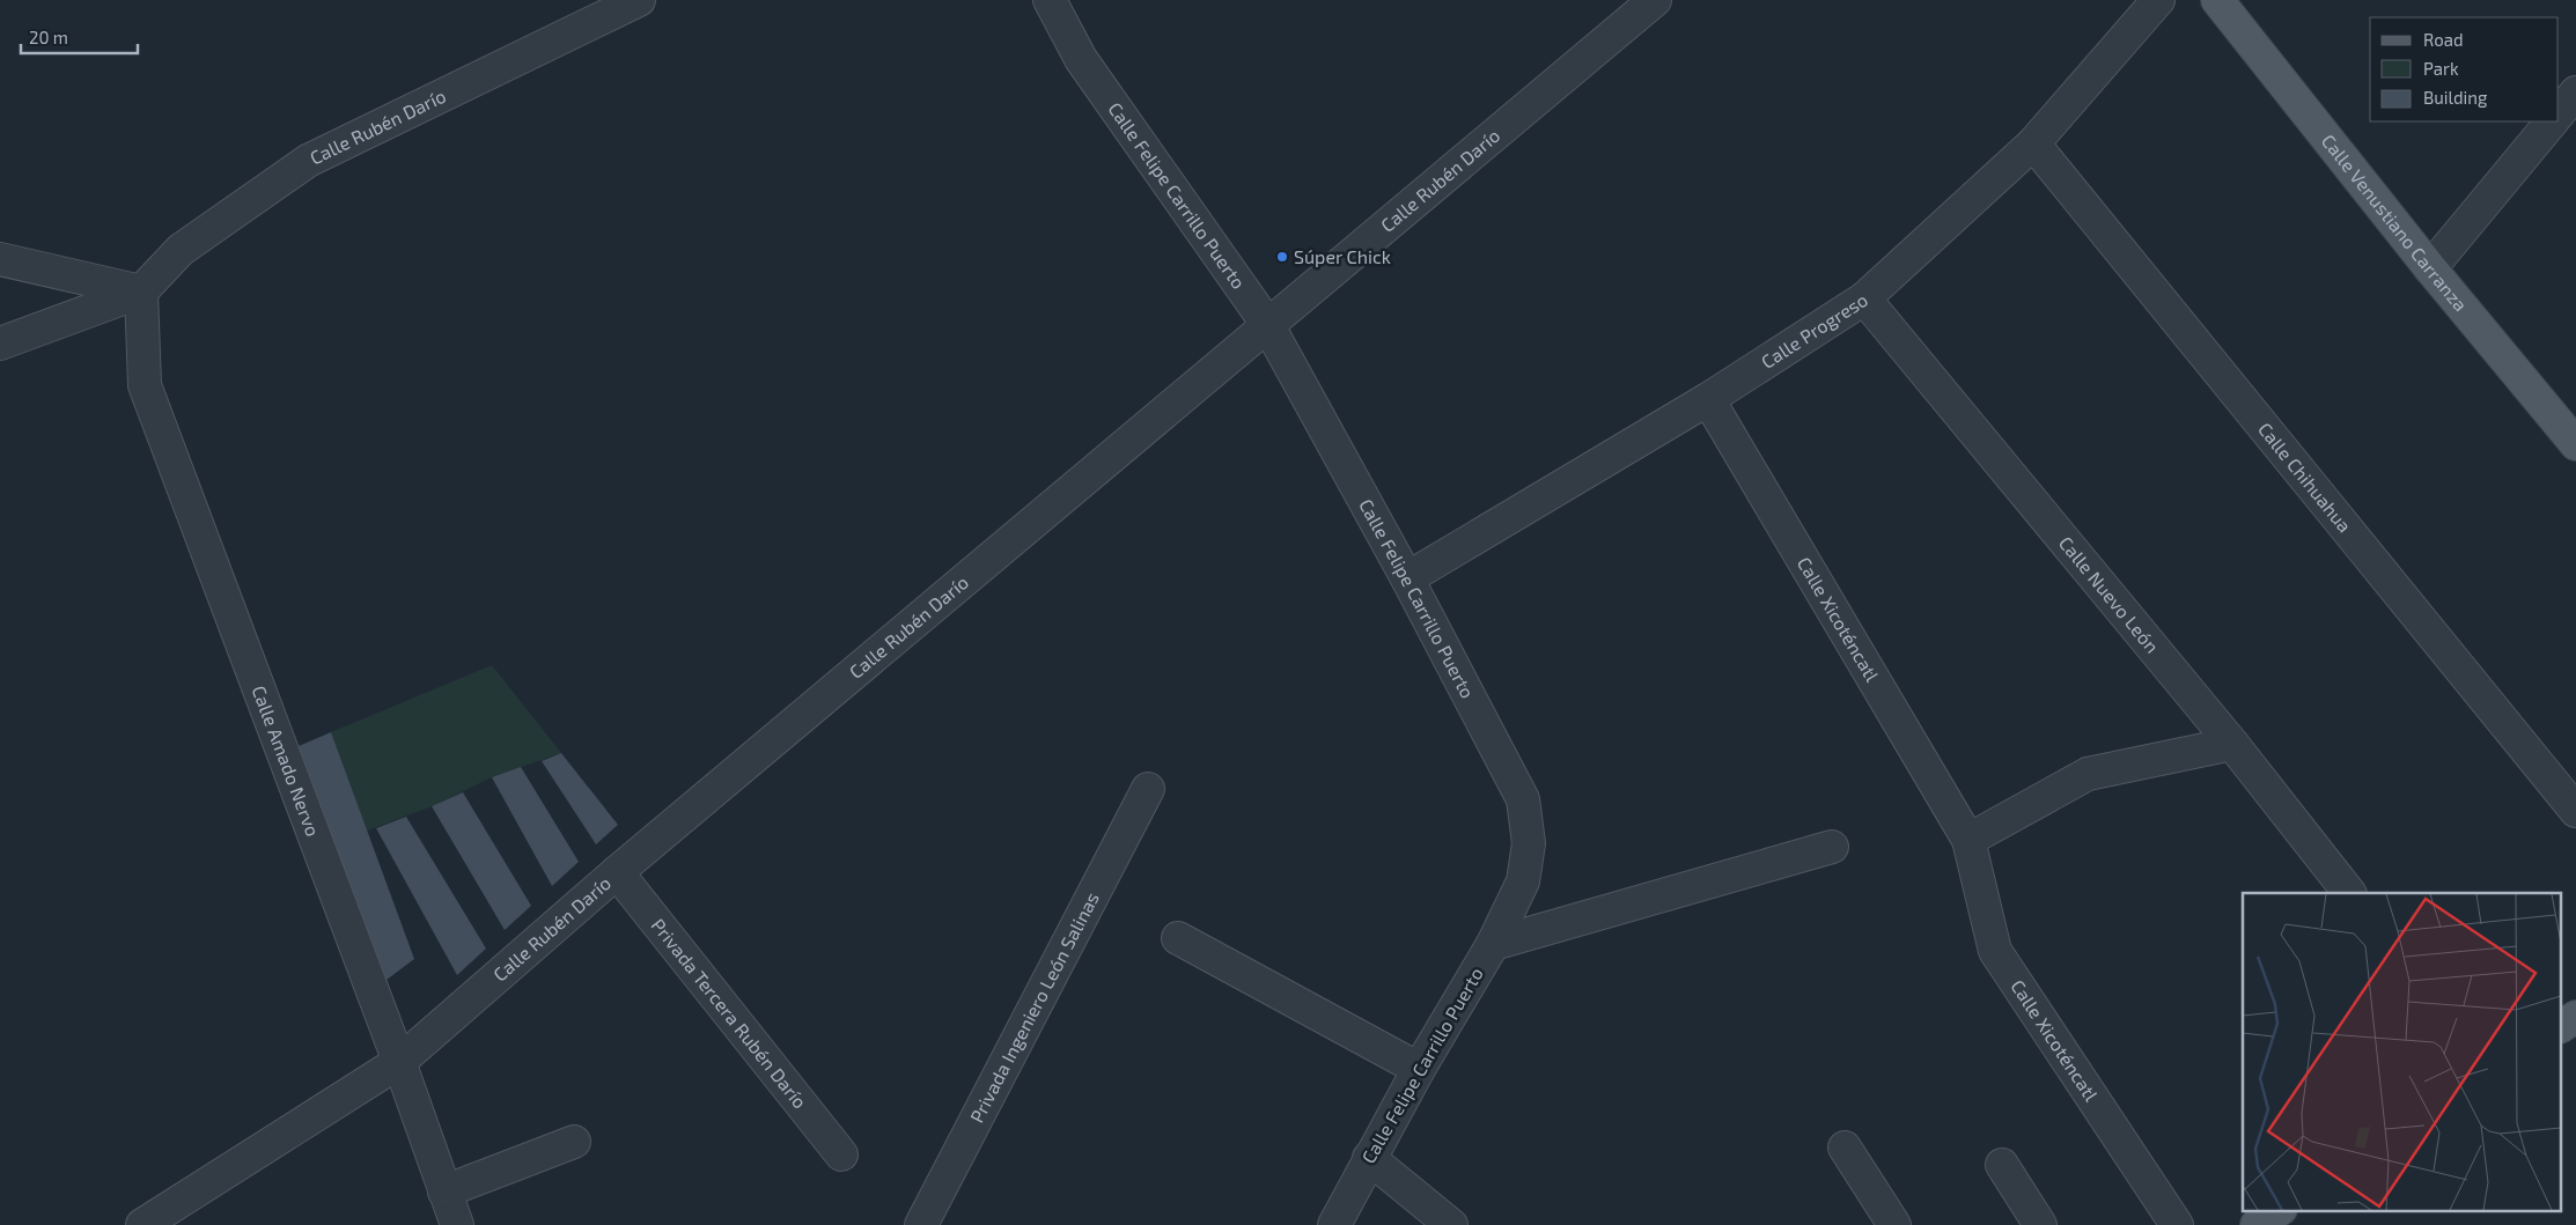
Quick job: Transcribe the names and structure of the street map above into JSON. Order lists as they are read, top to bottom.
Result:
{
  "streets": {
    "main road": ["Calle Venustiano Carranza"],
    "street": [
      "Calle Rubén Darío",
      "Calle Felipe Carrillo Puerto",
      "Calle Progreso",
      "Calle Chihuahua",
      "Calle Nuevo León",
      "Calle Xicoténcatl",
      "Calle Amado Nervo",
      "Privada Ingeniero León Salinas",
      "Privada Tercera Rubén Darío"
    ]
  },
  "crossings": [
    ["Calle Rubén Darío", "Calle Felipe Carrillo Puerto"],
    ["Calle Rubén Darío", "Calle Amado Nervo"],
    ["Calle Rubén Darío", "Privada Tercera Rubén Darío"],
    ["Calle Felipe Carrillo Puerto", "Calle Progreso"],
    ["Calle Progreso", "Calle Chihuahua"],
    ["Calle Progreso", "Calle Nuevo León"],
    ["Calle Progreso", "Calle Xicoténcatl"]
  ],
  "places": ["Súper Chick"],
  "legend": ["Road", "Park", "Building"],
  "scale_bar": "20 m"
}
